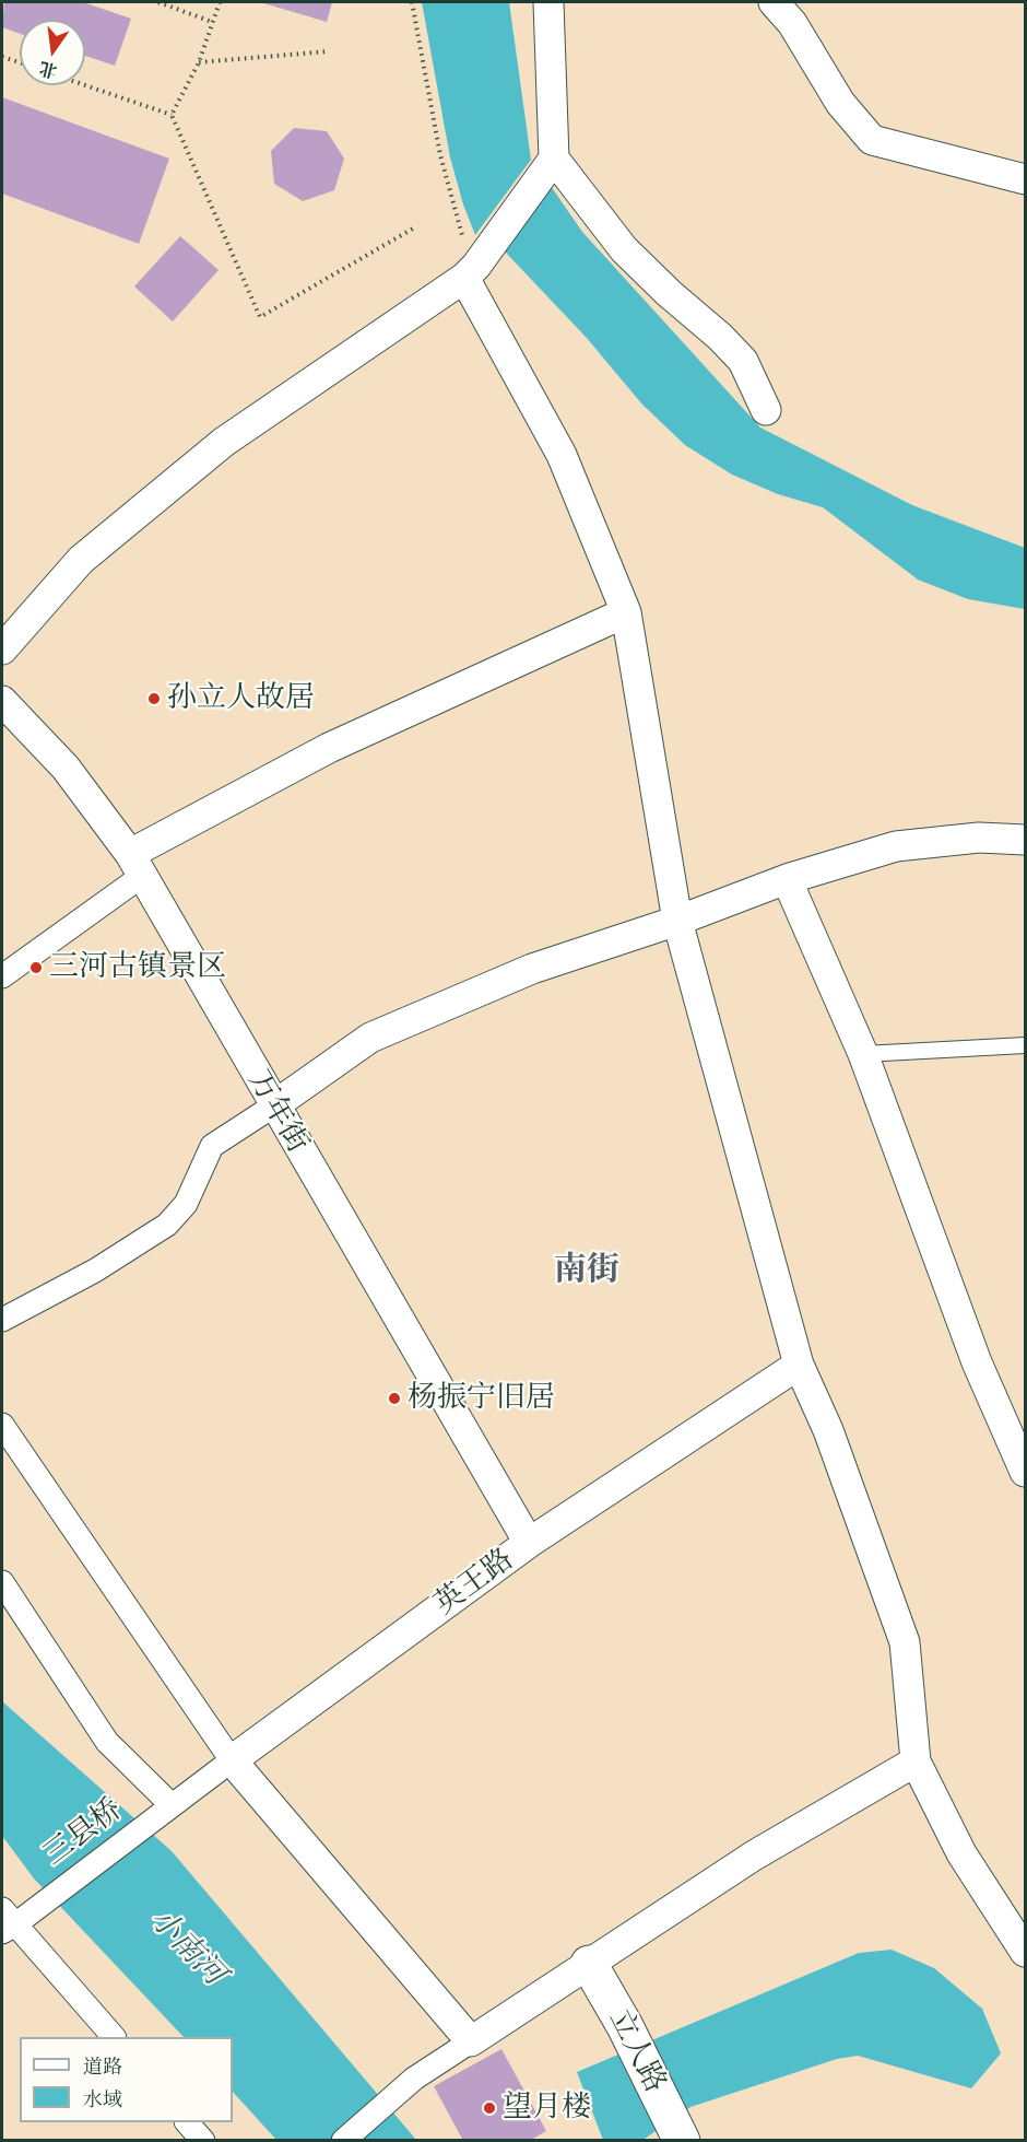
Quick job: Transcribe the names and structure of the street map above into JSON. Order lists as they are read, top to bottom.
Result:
{
  "streets": {
    "street": [
      "万年街",
      "英王路",
      "三县桥",
      "立人路"
    ]
  },
  "crossings": [
    ["万年街", "英王路"],
    ["英王路", "三县桥"]
  ],
  "districts": ["南街"],
  "water": ["小南河"],
  "places": [
    "孙立人故居",
    "三河古镇景区",
    "杨振宁旧居",
    "望月楼"
  ],
  "legend": ["道路", "水域"],
  "north": "bottom"
}
